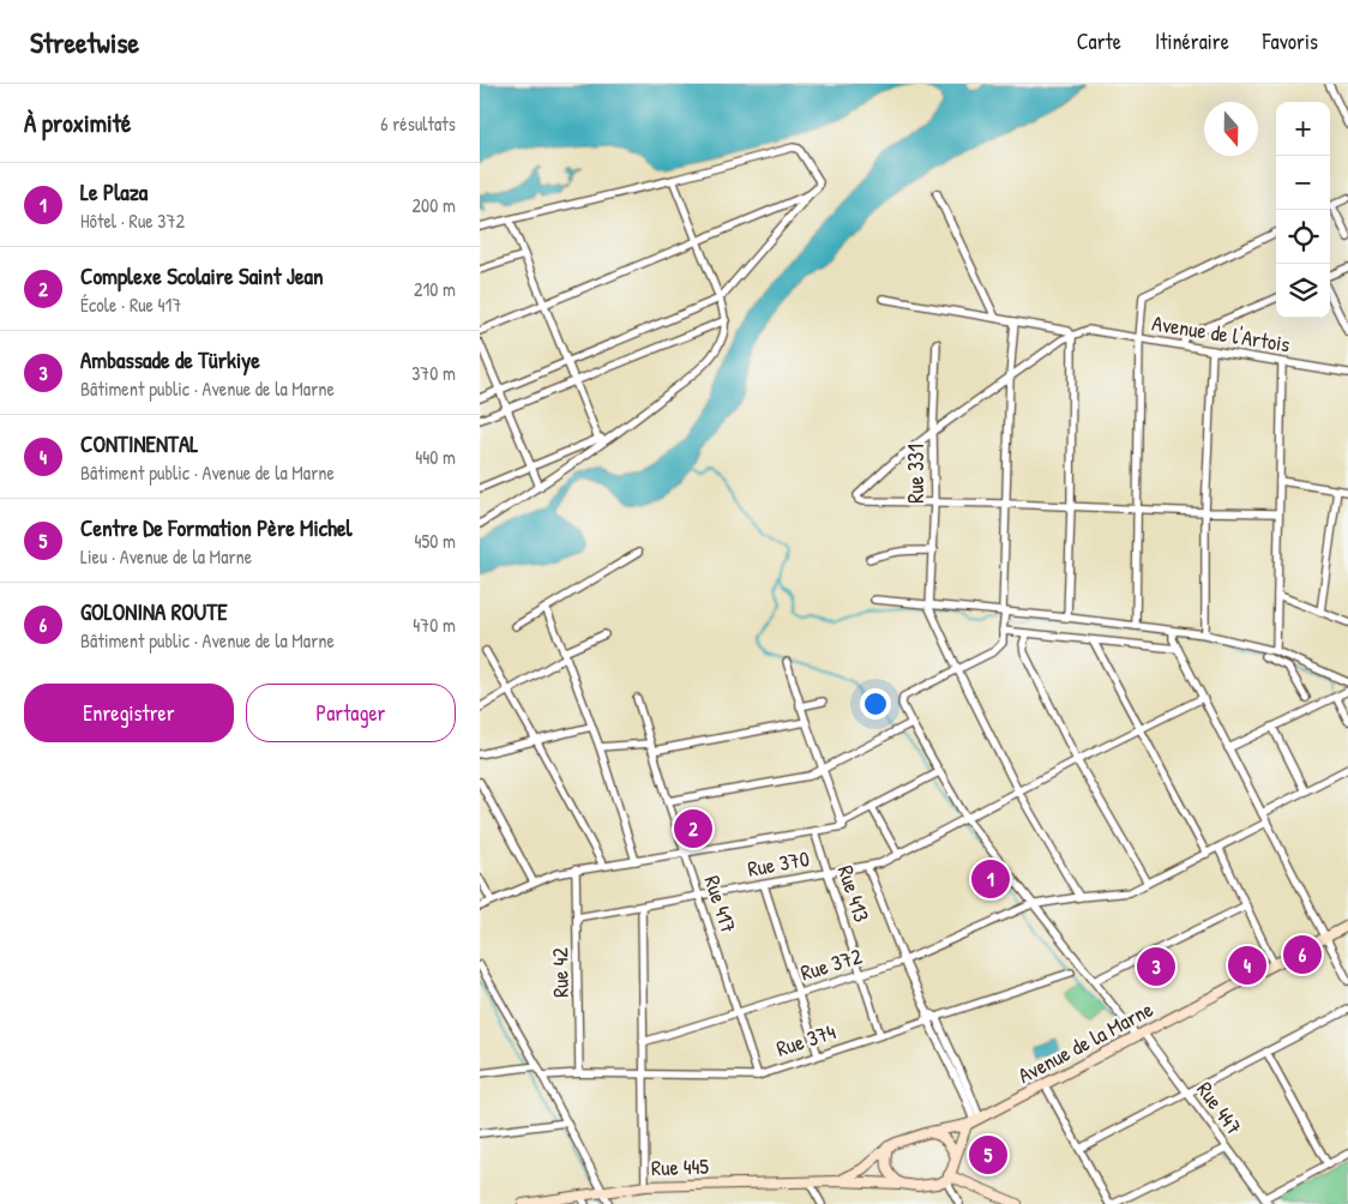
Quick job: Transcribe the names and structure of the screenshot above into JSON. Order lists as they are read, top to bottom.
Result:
{
  "streets": {
    "street": [
      "Avenue de l'Artois",
      "Rue 331",
      "Rue 370",
      "Rue 413",
      "Rue 417",
      "Rue 372",
      "Rue 42",
      "Rue 374",
      "Avenue de la Marne",
      "Rue 447",
      "Rue 445"
    ]
  },
  "crossings": [
    ["Rue 331", "Rue 370"],
    ["Rue 331", "Rue 372"],
    ["Rue 331", "Rue 447"],
    ["Rue 370", "Rue 413"],
    ["Rue 370", "Rue 417"],
    ["Rue 370", "Rue 42"],
    ["Rue 370", "Rue 447"],
    ["Rue 413", "Rue 372"],
    ["Rue 413", "Rue 374"],
    ["Rue 417", "Rue 372"],
    ["Rue 417", "Rue 374"],
    ["Rue 372", "Rue 447"],
    ["Rue 42", "Rue 374"],
    ["Avenue de la Marne", "Rue 447"],
    ["Avenue de la Marne", "Rue 445"]
  ],
  "north": "bottom",
  "page": {
    "header": "Streetwise",
    "nav": ["Carte", "Itinéraire", "Favoris"],
    "heading": ["À proximité", "6 résultats"],
    "map_buttons": ["+", "−"],
    "list": [
      {
        "mark": "1",
        "name": "Le Plaza",
        "note": "Hôtel · Rue 372",
        "value": "200 m"
      },
      {
        "mark": "2",
        "name": "Complexe Scolaire Saint Jean",
        "note": "École · Rue 417",
        "value": "210 m"
      },
      {
        "mark": "3",
        "name": "Ambassade de Türkiye",
        "note": "Bâtiment public · Avenue de la Marne",
        "value": "370 m"
      },
      {
        "mark": "4",
        "name": "CONTINENTAL",
        "note": "Bâtiment public · Avenue de la Marne",
        "value": "440 m"
      },
      {
        "mark": "5",
        "name": "Centre De Formation Père Michel",
        "note": "Lieu · Avenue de la Marne",
        "value": "450 m"
      },
      {
        "mark": "6",
        "name": "GOLONINA ROUTE",
        "note": "Bâtiment public · Avenue de la Marne",
        "value": "470 m"
      }
    ],
    "buttons": ["Enregistrer", "Partager"],
    "pins": [
      "2",
      "1",
      "6",
      "4",
      "3",
      "5"
    ]
  }
}
